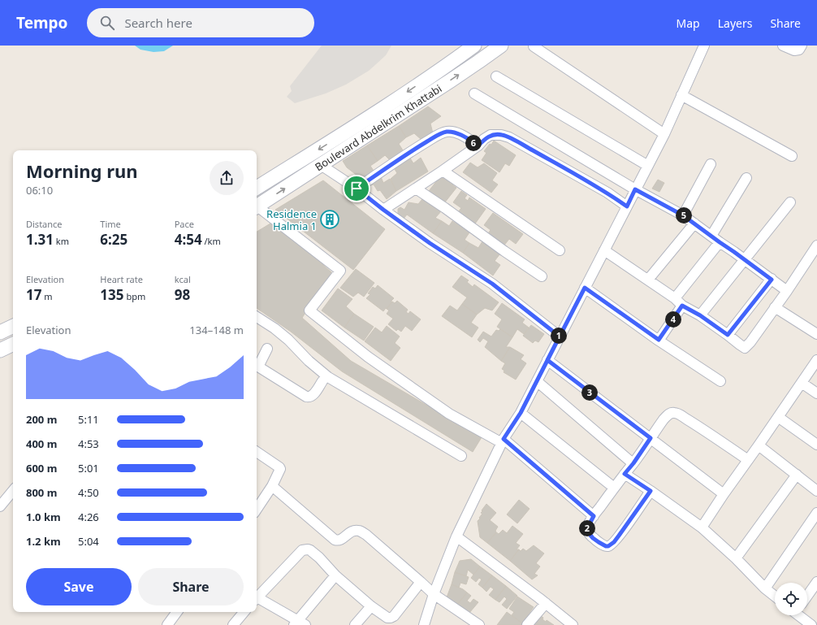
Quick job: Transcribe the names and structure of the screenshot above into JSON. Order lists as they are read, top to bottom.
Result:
{
  "streets": {
    "street": ["Boulevard Abdelkrim Khattabi"]
  },
  "places": {
    "building": ["Residence Halmia 1"]
  },
  "page": {
    "header": "Tempo",
    "search": "Search here",
    "nav": ["Map", "Layers", "Share"],
    "pins": [
      "6",
      "5",
      "4",
      "1",
      "3",
      "2"
    ],
    "heading": ["Morning run", "06:10"],
    "stats": [
      ["Distance", "1.31 km"],
      ["Time", "6:25"],
      ["Pace", "4:54 /km"],
      ["Elevation", "17 m"],
      ["Heart rate", "135 bpm"],
      ["kcal", "98"]
    ],
    "chart": ["Elevation", "134–148 m"],
    "list": [
      {
        "name": "200 m",
        "note": "5:11"
      },
      {
        "name": "400 m",
        "note": "4:53"
      },
      {
        "name": "600 m",
        "note": "5:01"
      },
      {
        "name": "800 m",
        "note": "4:50"
      },
      {
        "name": "1.0 km",
        "note": "4:26"
      },
      {
        "name": "1.2 km",
        "note": "5:04"
      }
    ],
    "buttons": ["Save", "Share"]
  }
}
